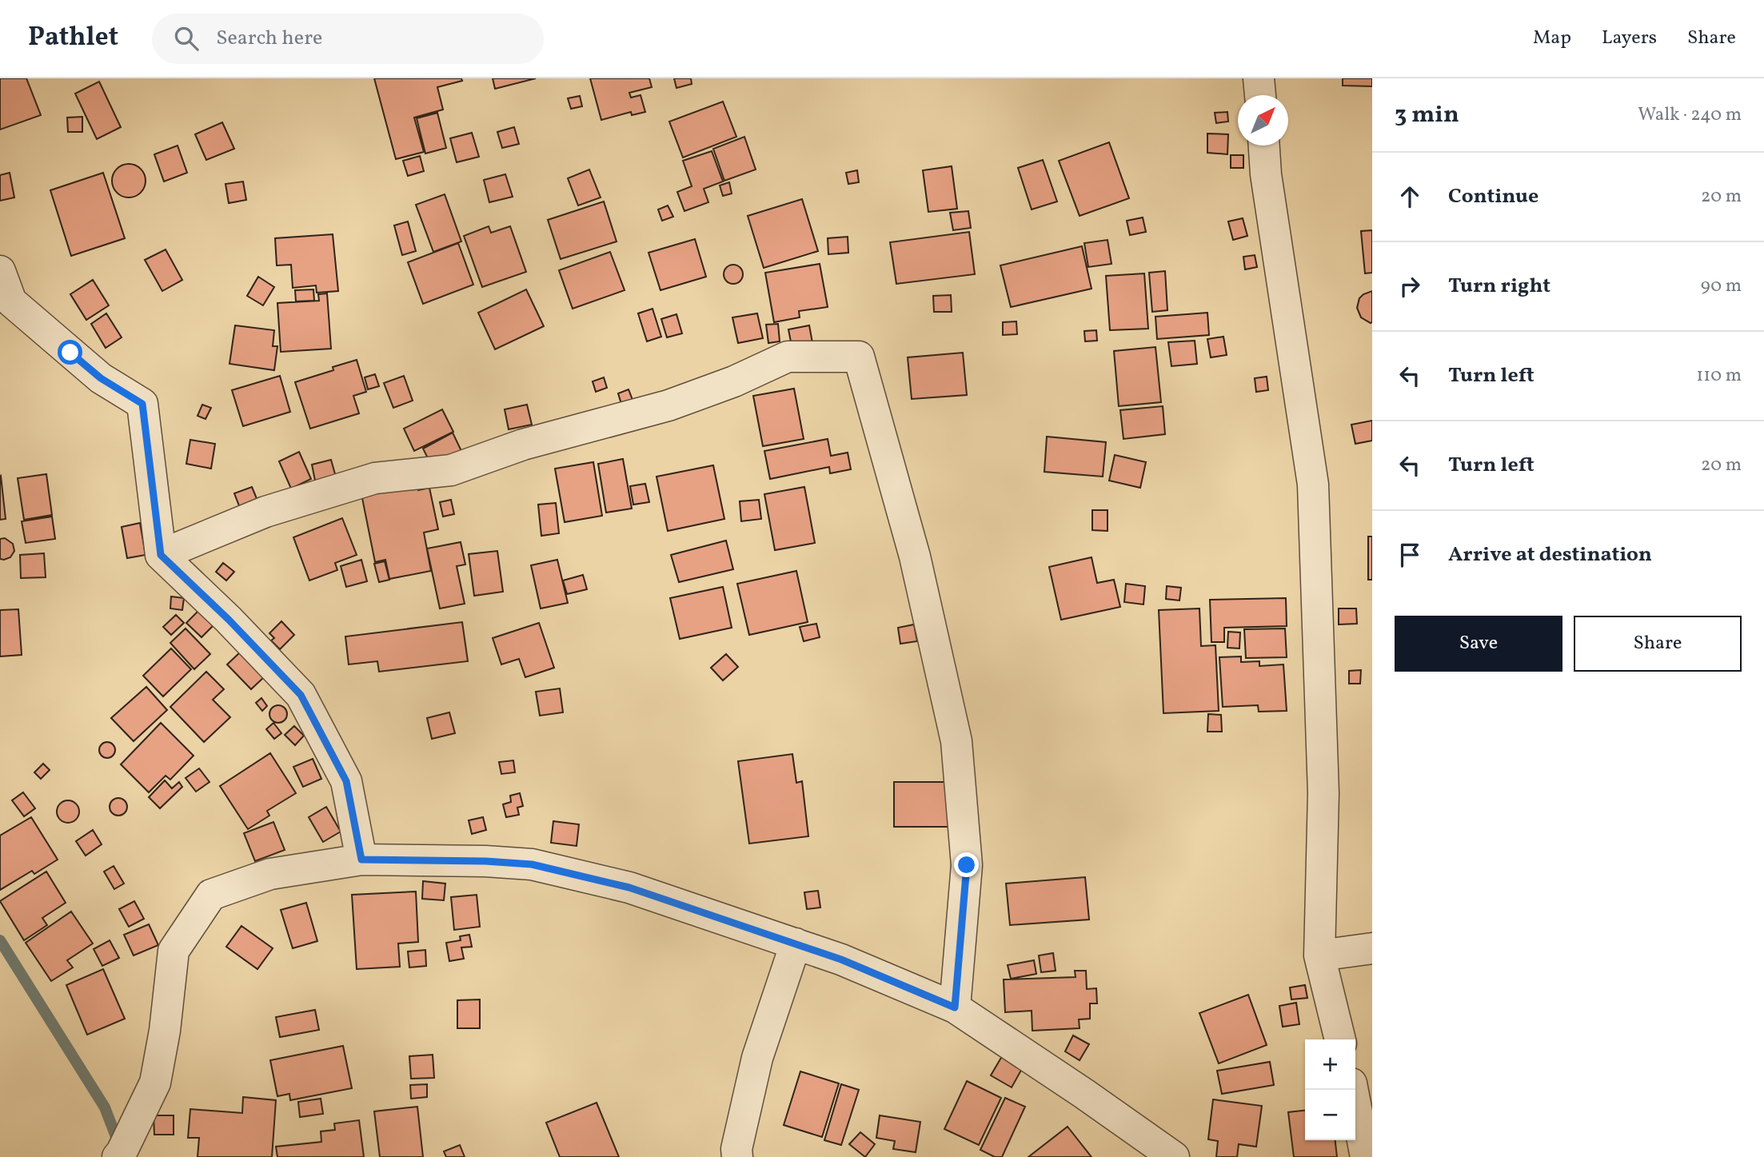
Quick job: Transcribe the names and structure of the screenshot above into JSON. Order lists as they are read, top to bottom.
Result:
{
  "north": "top right",
  "page": {
    "header": "Pathlet",
    "search": "Search here",
    "nav": ["Map", "Layers", "Share"],
    "heading": ["3 min", "Walk · 240 m"],
    "list": [
      ["Continue", "20 m"],
      ["Turn right", "90 m"],
      ["Turn left", "110 m"],
      ["Turn left", "20 m"],
      "Arrive at destination"
    ],
    "buttons": ["Save", "Share"],
    "map_buttons": ["+", "−"]
  }
}
